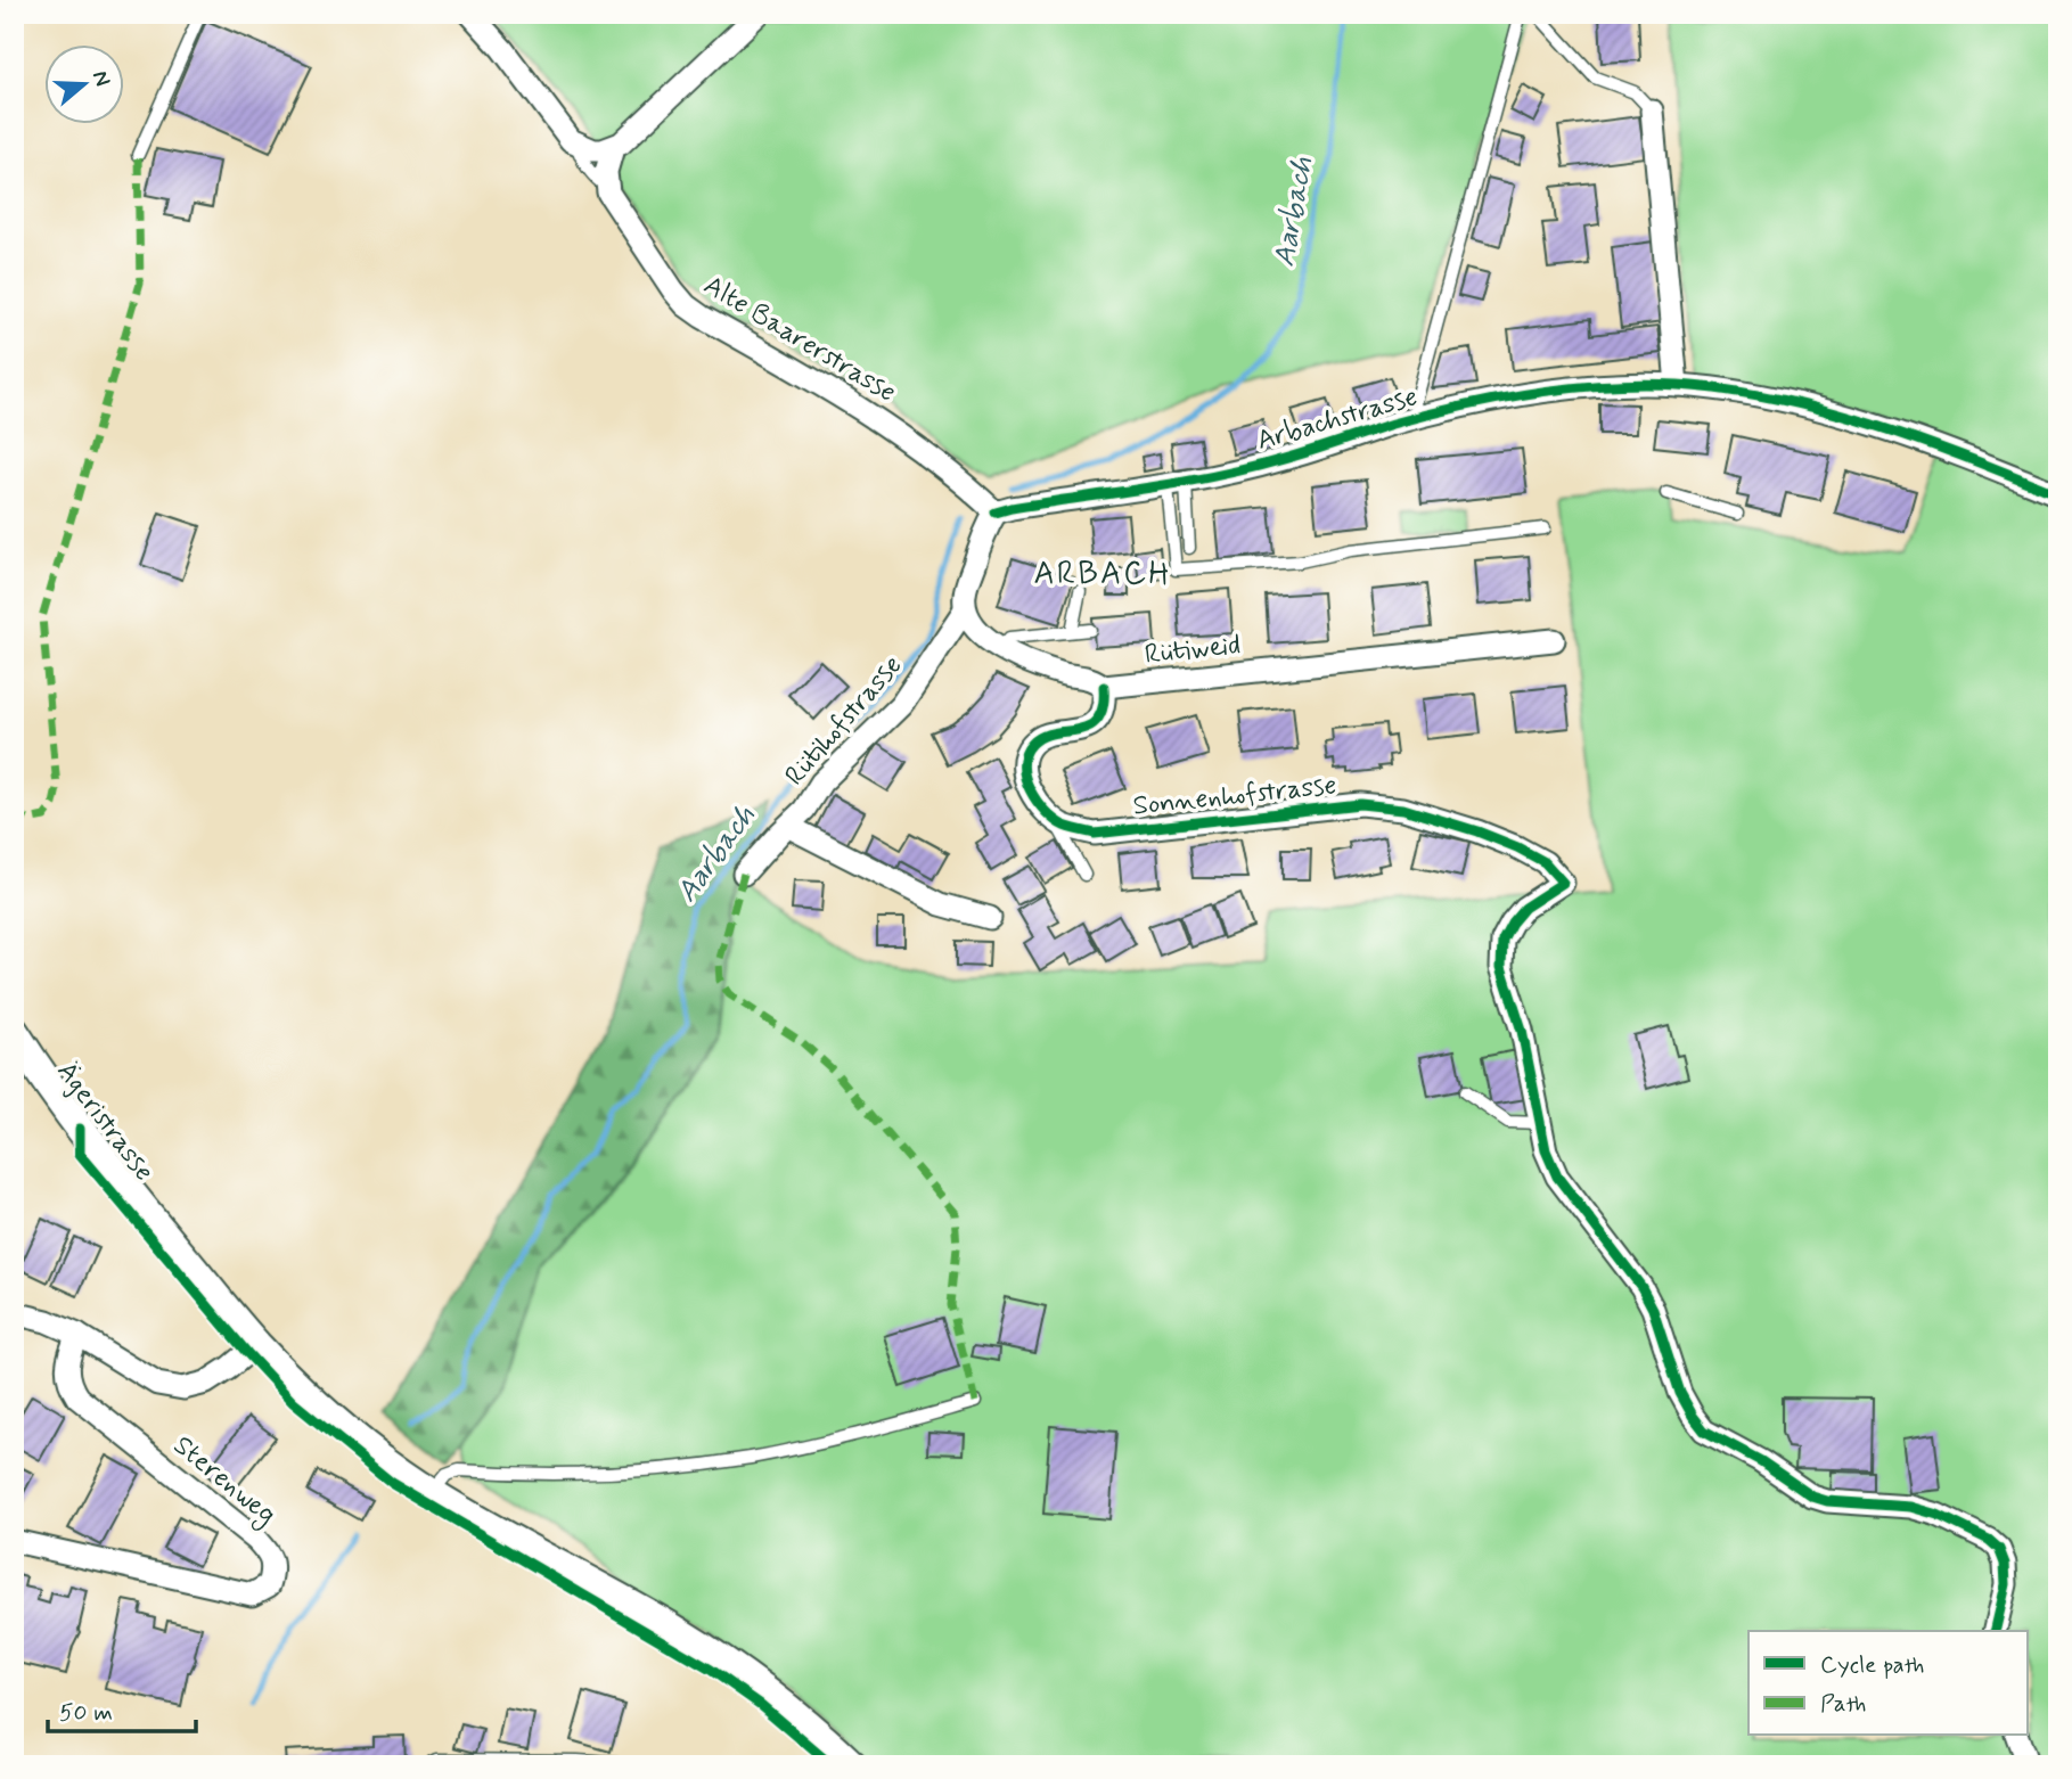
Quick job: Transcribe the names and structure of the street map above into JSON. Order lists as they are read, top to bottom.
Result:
{
  "streets": {
    "main road": ["Ägeristrasse"],
    "street": [
      "Alte Baarerstrasse",
      "Arbachstrasse",
      "Rütiweid",
      "Rütihofstrasse",
      "Sonnenhofstrasse",
      "Sterenweg"
    ]
  },
  "crossings": [
    ["Alte Baarerstrasse", "Arbachstrasse"],
    ["Rütiweid", "Rütihofstrasse"],
    ["Rütiweid", "Sonnenhofstrasse"]
  ],
  "districts": ["ARBACH"],
  "water": ["Aarbach"],
  "legend": ["Cycle path", "Path"],
  "scale_bar": "50 m",
  "north": "right"
}
